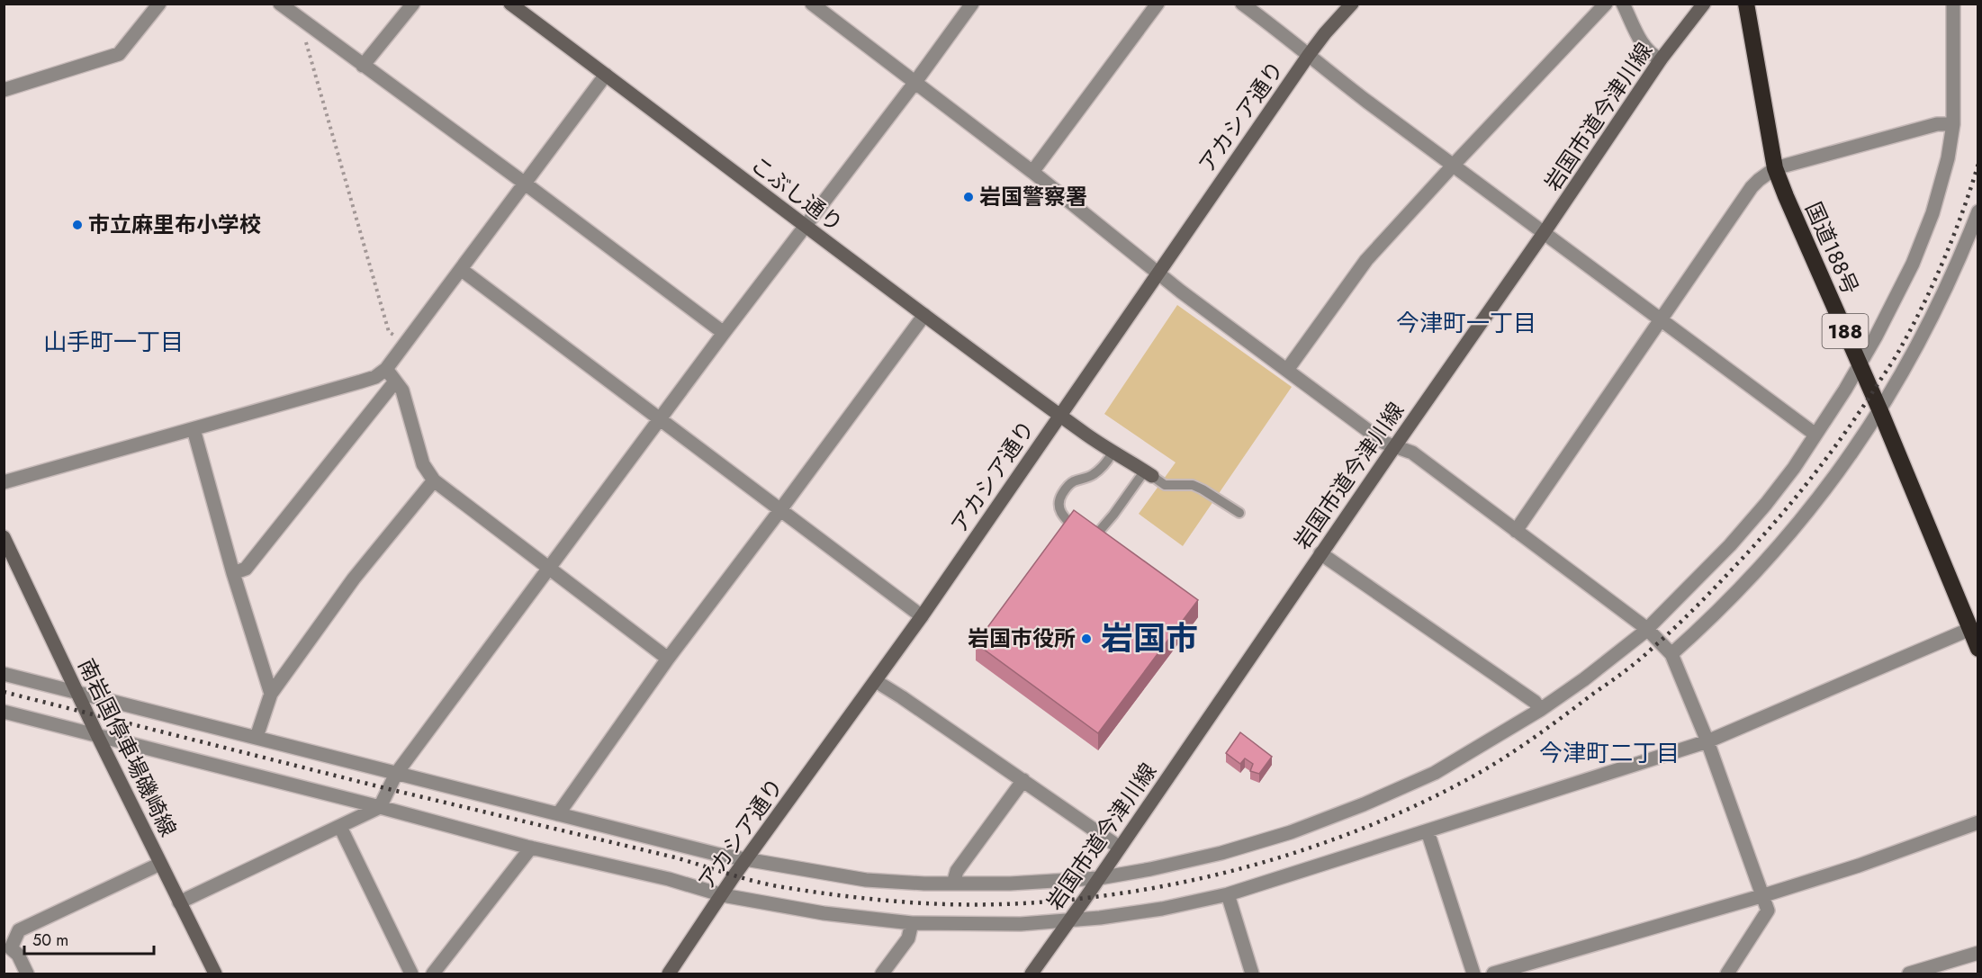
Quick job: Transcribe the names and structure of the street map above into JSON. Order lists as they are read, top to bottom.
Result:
{
  "streets": {
    "highway": ["国道188号", "188"],
    "street": [
      "アカシア通り",
      "岩国市道今津川線",
      "こぶし通り",
      "南岩国停車場磯崎線"
    ]
  },
  "crossings": [
    ["アカシア通り", "こぶし通り"]
  ],
  "districts": [
    "今津町一丁目",
    "山手町一丁目",
    "岩国市",
    "今津町二丁目"
  ],
  "places": ["岩国警察署", "市立麻里布小学校", "岩国市役所"],
  "scale_bar": "50 m"
}
